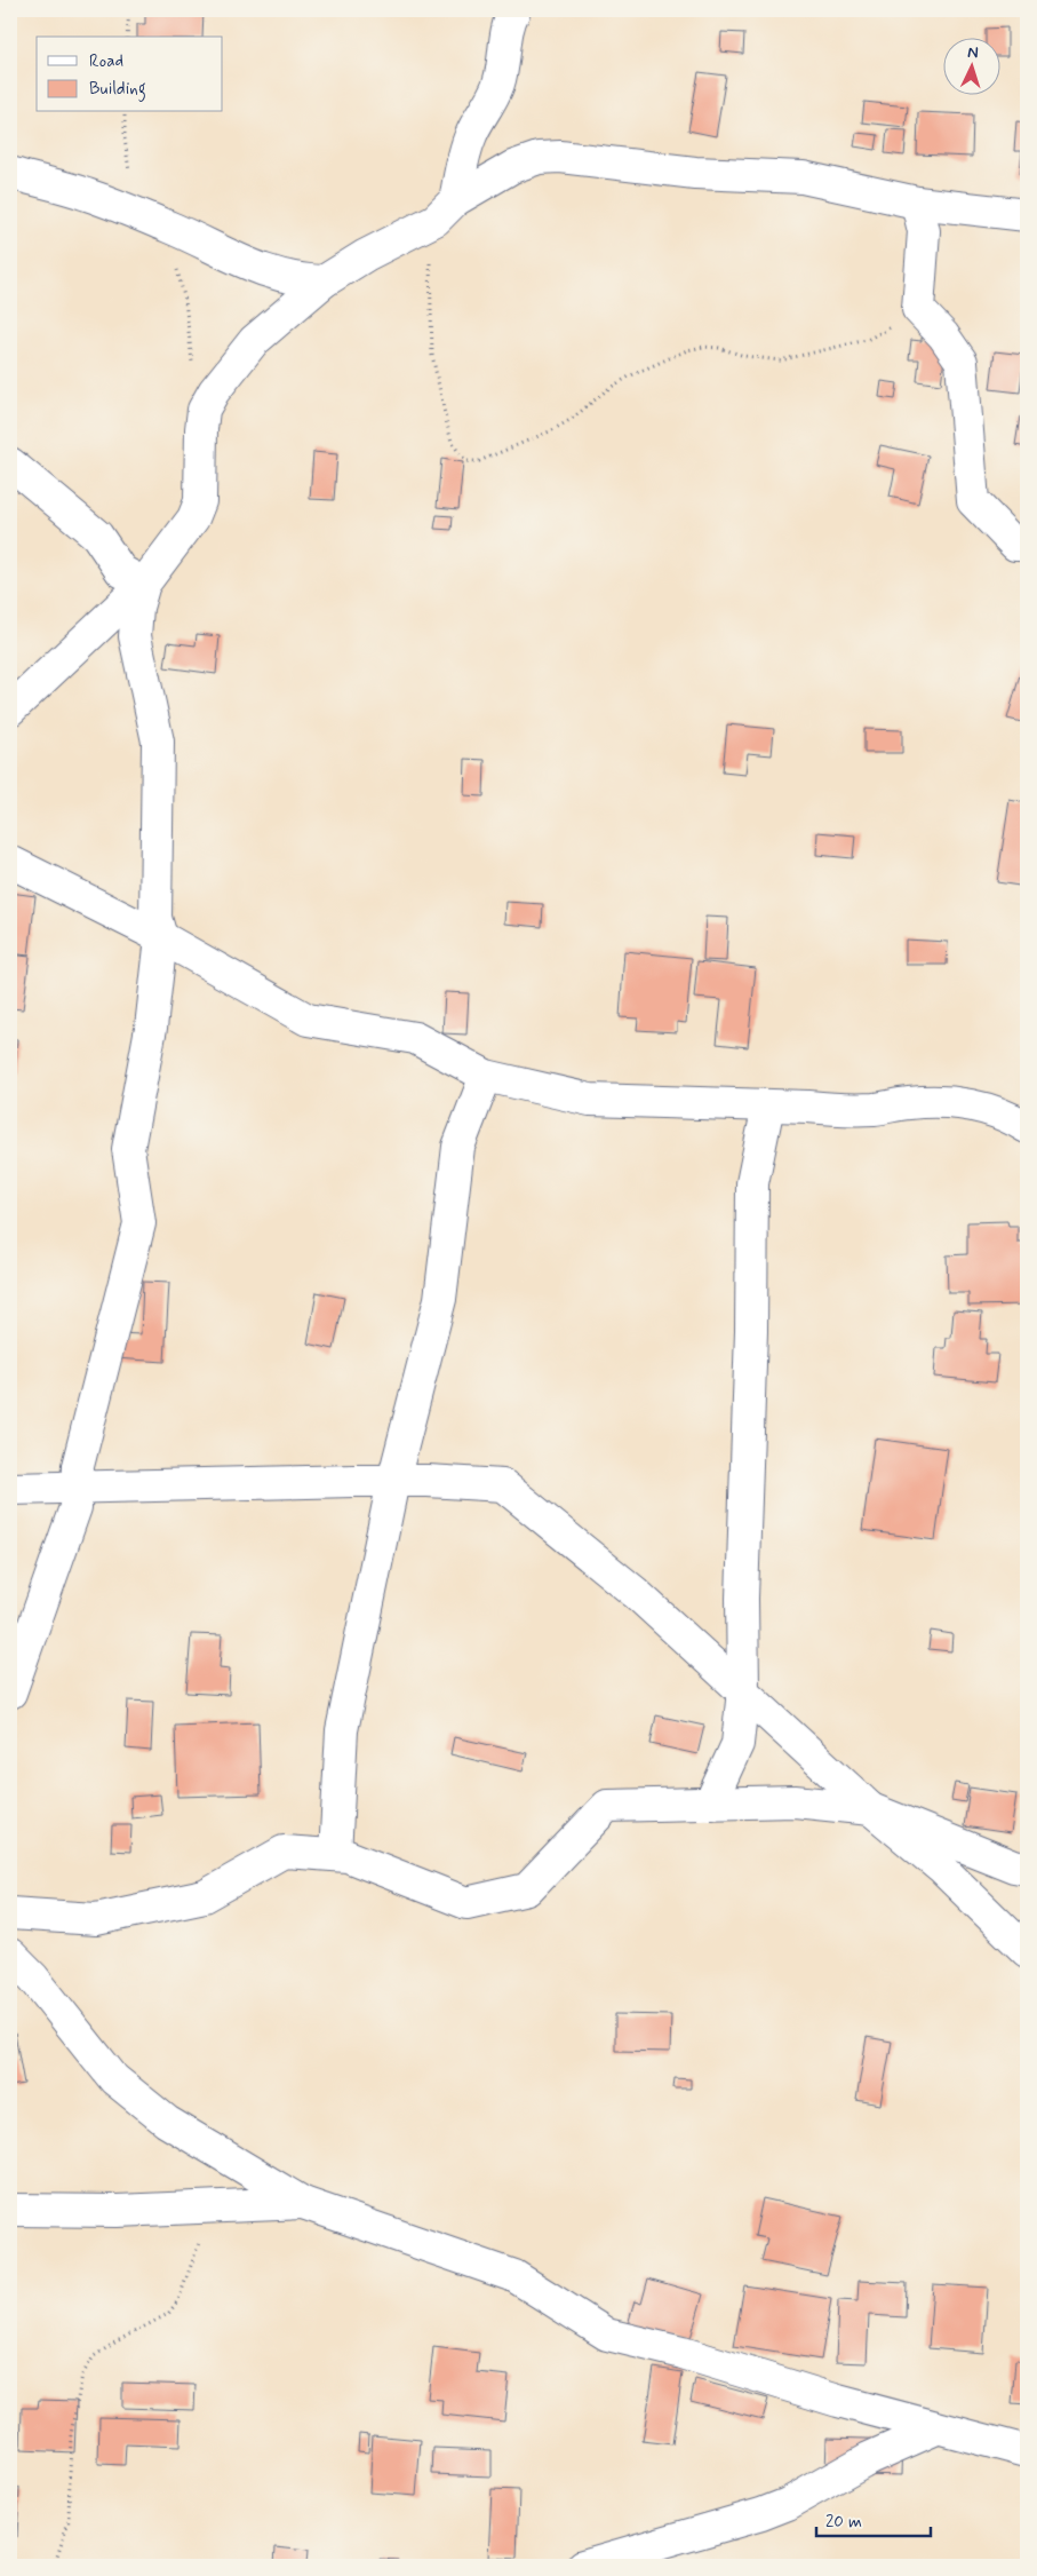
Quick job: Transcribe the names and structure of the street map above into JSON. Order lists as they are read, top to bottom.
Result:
{
  "legend": ["Road", "Building"],
  "scale_bar": "20 m",
  "north": "top"
}
